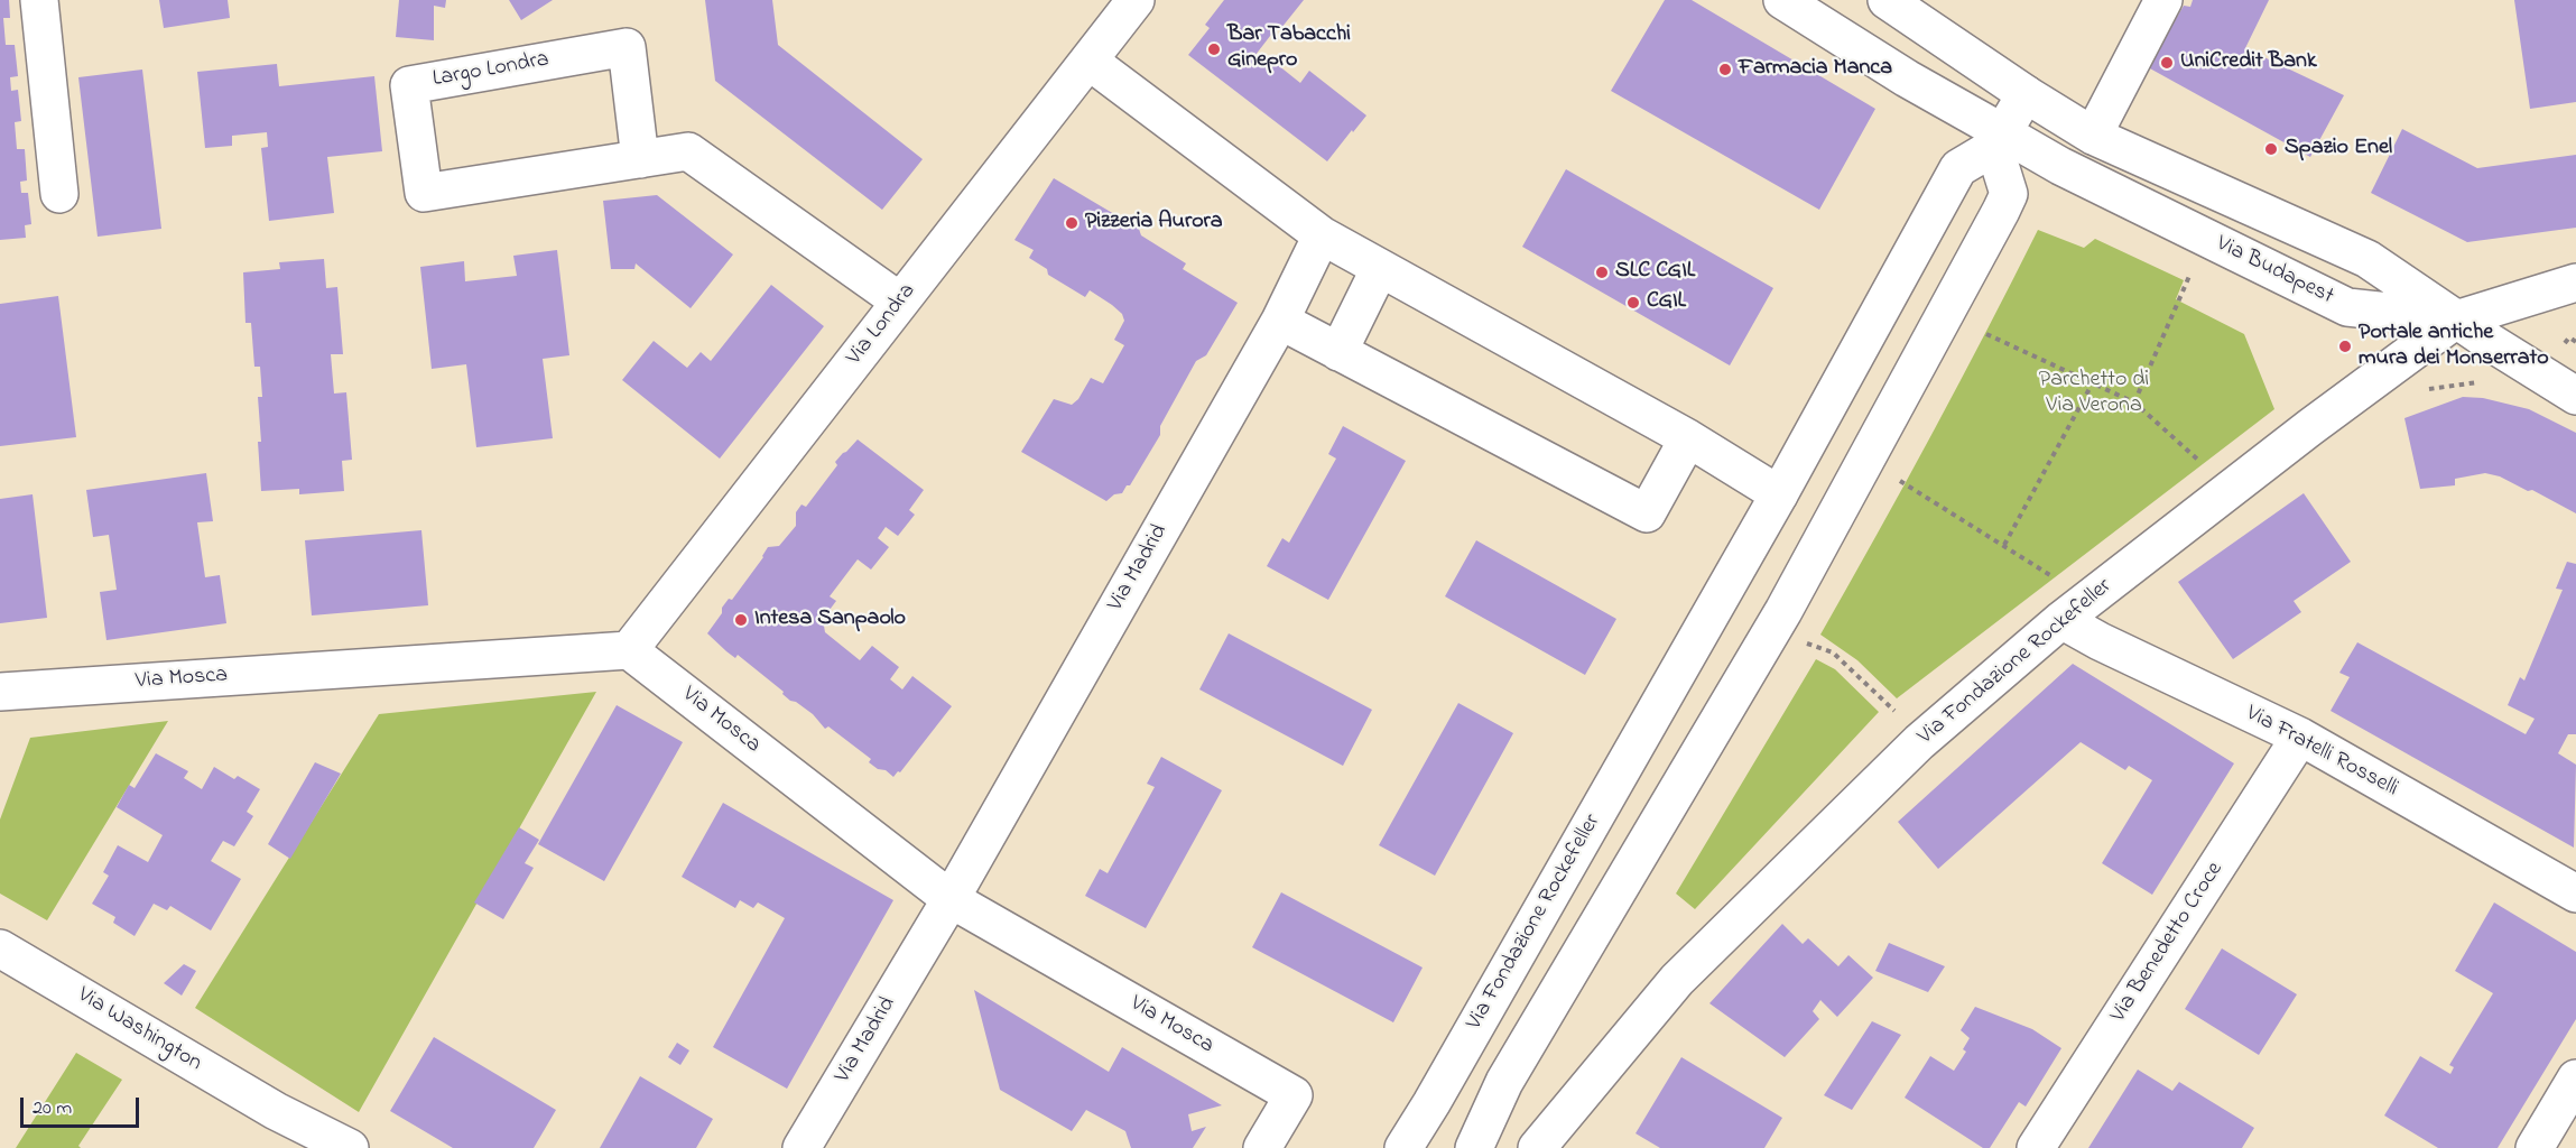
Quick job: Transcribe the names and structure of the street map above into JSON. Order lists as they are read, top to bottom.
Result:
{
  "streets": {
    "street": [
      "Largo Londra",
      "Via Budapest",
      "Via Londra",
      "Via Madrid",
      "Via Fondazione Rockefeller",
      "Via Mosca",
      "Via Fratelli Rosselli",
      "Via Benedetto Croce",
      "Via Washington"
    ]
  },
  "crossings": [
    ["Largo Londra", "Via Londra"],
    ["Via Budapest", "Via Fondazione Rockefeller"],
    ["Via Londra", "Via Mosca"],
    ["Via Madrid", "Via Mosca"],
    ["Via Fondazione Rockefeller", "Via Fratelli Rosselli"],
    ["Via Fratelli Rosselli", "Via Benedetto Croce"]
  ],
  "parks": ["Parchetto di Via Verona"],
  "places": [
    "Bar Tabacchi Ginepro",
    "UniCredit Bank",
    "Farmacia Manca",
    "Spazio Enel",
    "Pizzeria Aurora",
    "SLC CGIL",
    "CGIL",
    "Portale antiche mura dei Monserrato",
    "Intesa Sanpaolo"
  ],
  "scale_bar": "20 m"
}
